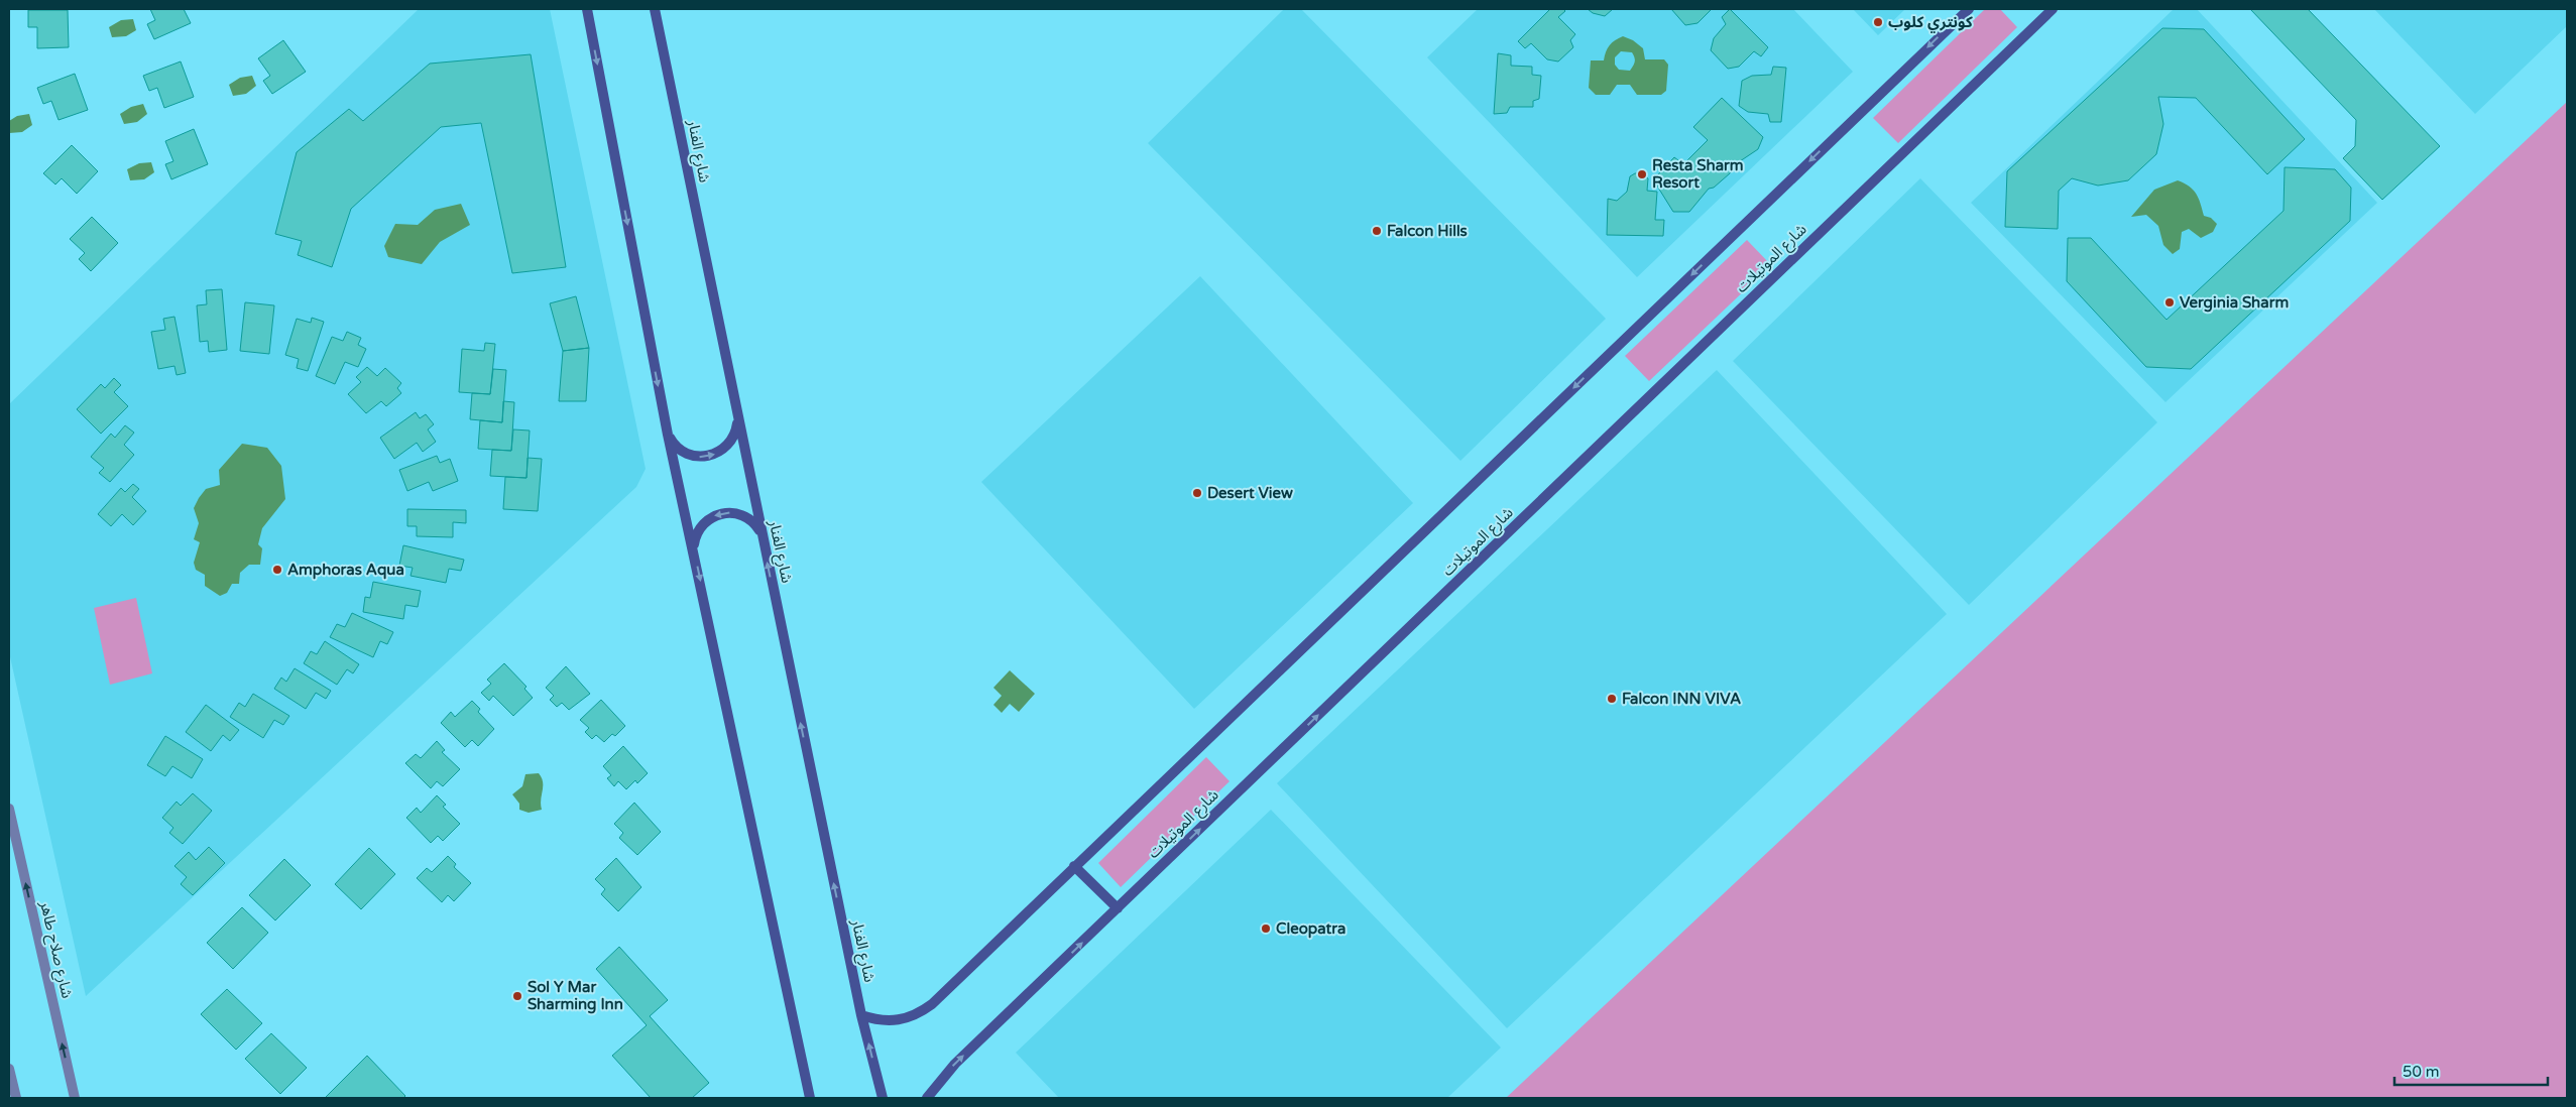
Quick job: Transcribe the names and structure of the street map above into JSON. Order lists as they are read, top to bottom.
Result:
{
  "streets": {
    "street": ["شارع الفنار", "شارع الموتيلات", "شارع صلاح طاهر"]
  },
  "one_way": ["شارع صلاح طاهر"],
  "places": [
    "كونتري كلوب",
    "Resta Sharm Resort",
    "Falcon Hills",
    "Verginia Sharm",
    "Desert View",
    "Amphoras Aqua",
    "Falcon INN VIVA",
    "Cleopatra",
    "Sol Y Mar Sharming Inn"
  ],
  "scale_bar": "50 m"
}
